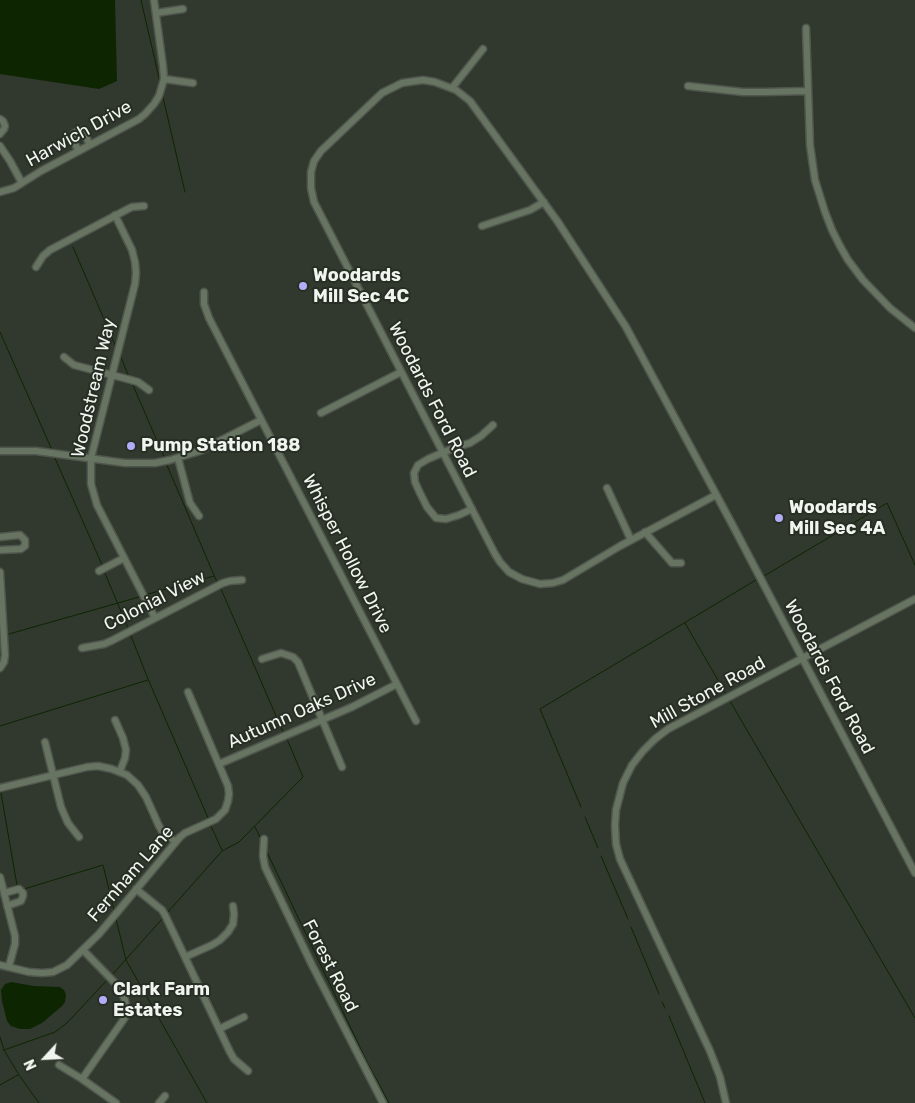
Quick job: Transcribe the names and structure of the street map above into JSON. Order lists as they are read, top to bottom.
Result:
{
  "streets": {
    "street": [
      "Harwich Drive",
      "Woodstream Way",
      "Woodards Ford Road",
      "Whisper Hollow Drive",
      "Colonial View",
      "Mill Stone Road",
      "Autumn Oaks Drive",
      "Fernham Lane",
      "Forest Road"
    ]
  },
  "crossings": [
    ["Woodstream Way", "Colonial View"],
    ["Woodards Ford Road", "Mill Stone Road"],
    ["Whisper Hollow Drive", "Autumn Oaks Drive"],
    ["Autumn Oaks Drive", "Fernham Lane"]
  ],
  "places": [
    "Woodards Mill Sec 4C",
    "Pump Station 188",
    "Woodards Mill Sec 4A",
    "Clark Farm Estates"
  ],
  "north": "bottom left"
}
